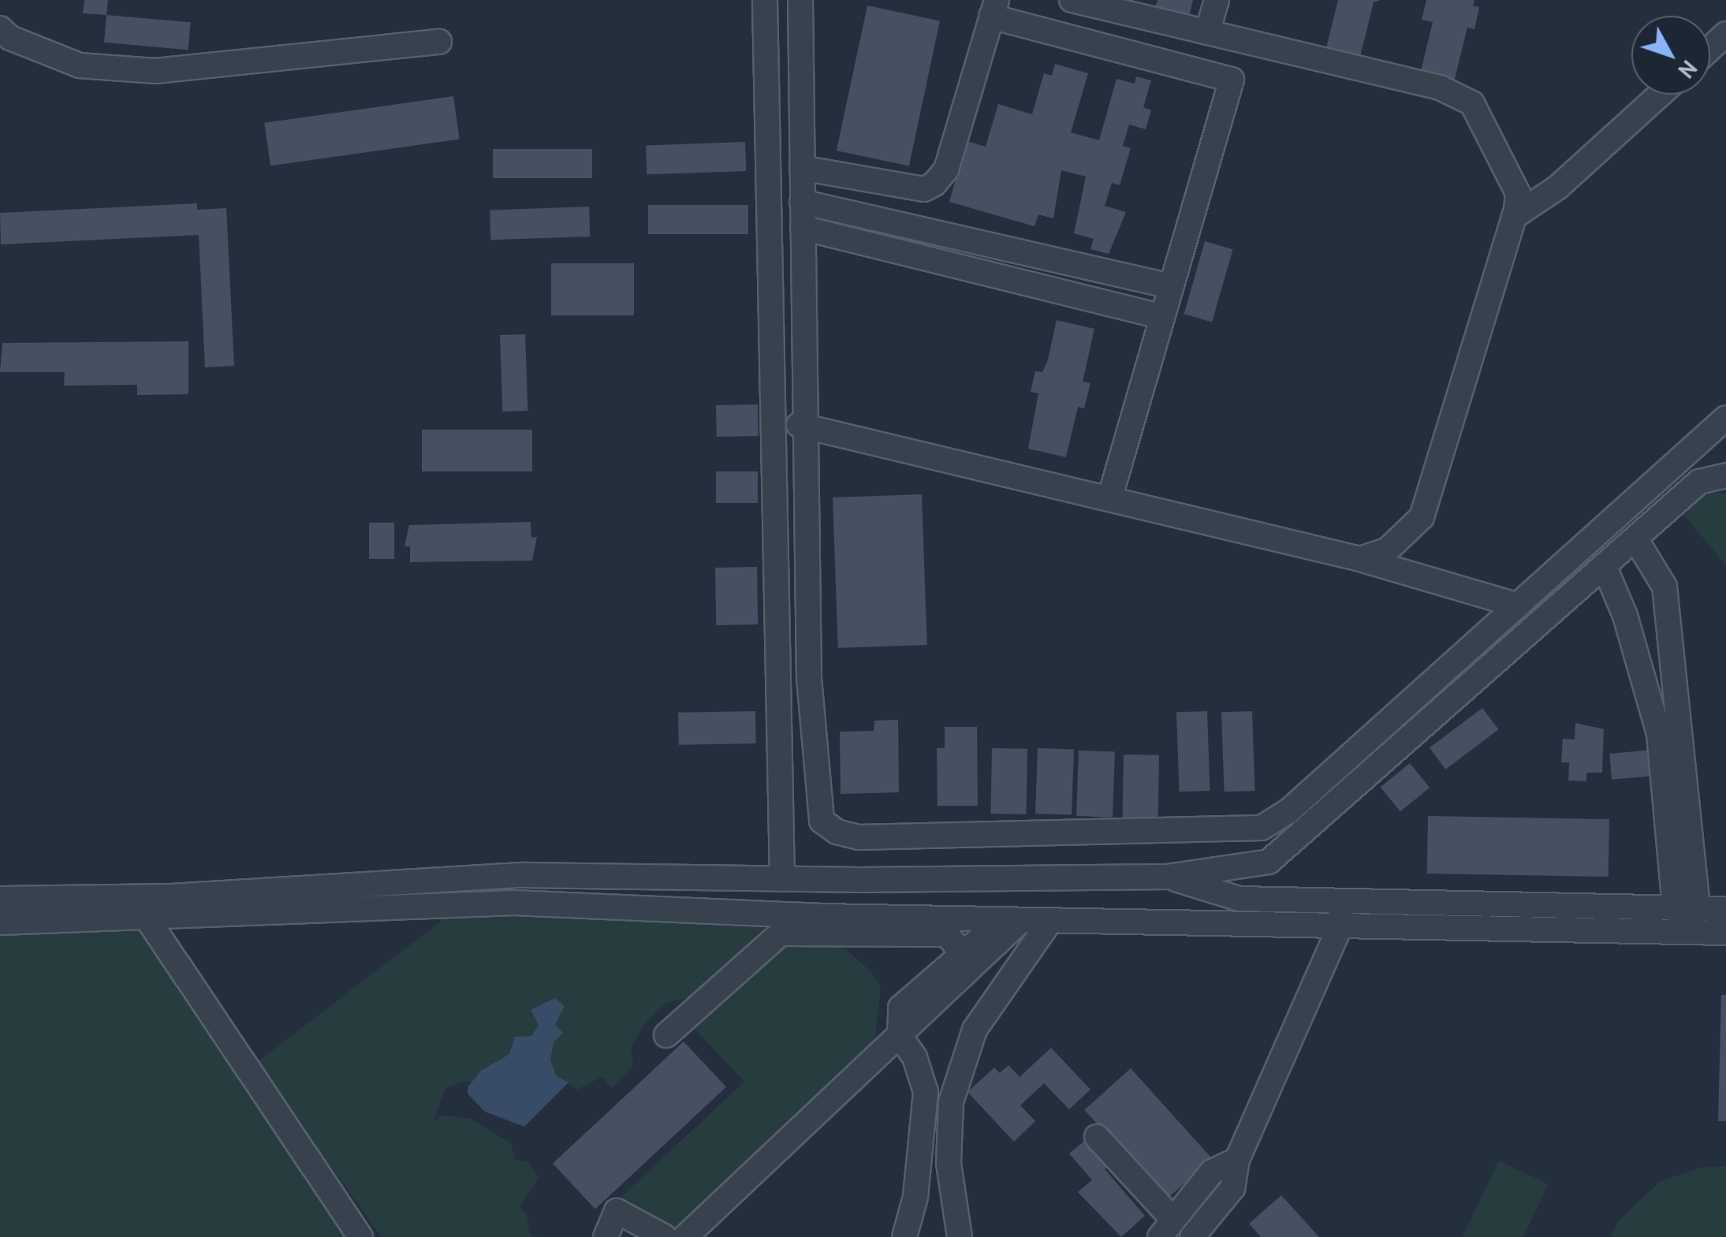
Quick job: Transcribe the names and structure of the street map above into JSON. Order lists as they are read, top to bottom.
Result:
{
  "north": "bottom right"
}
